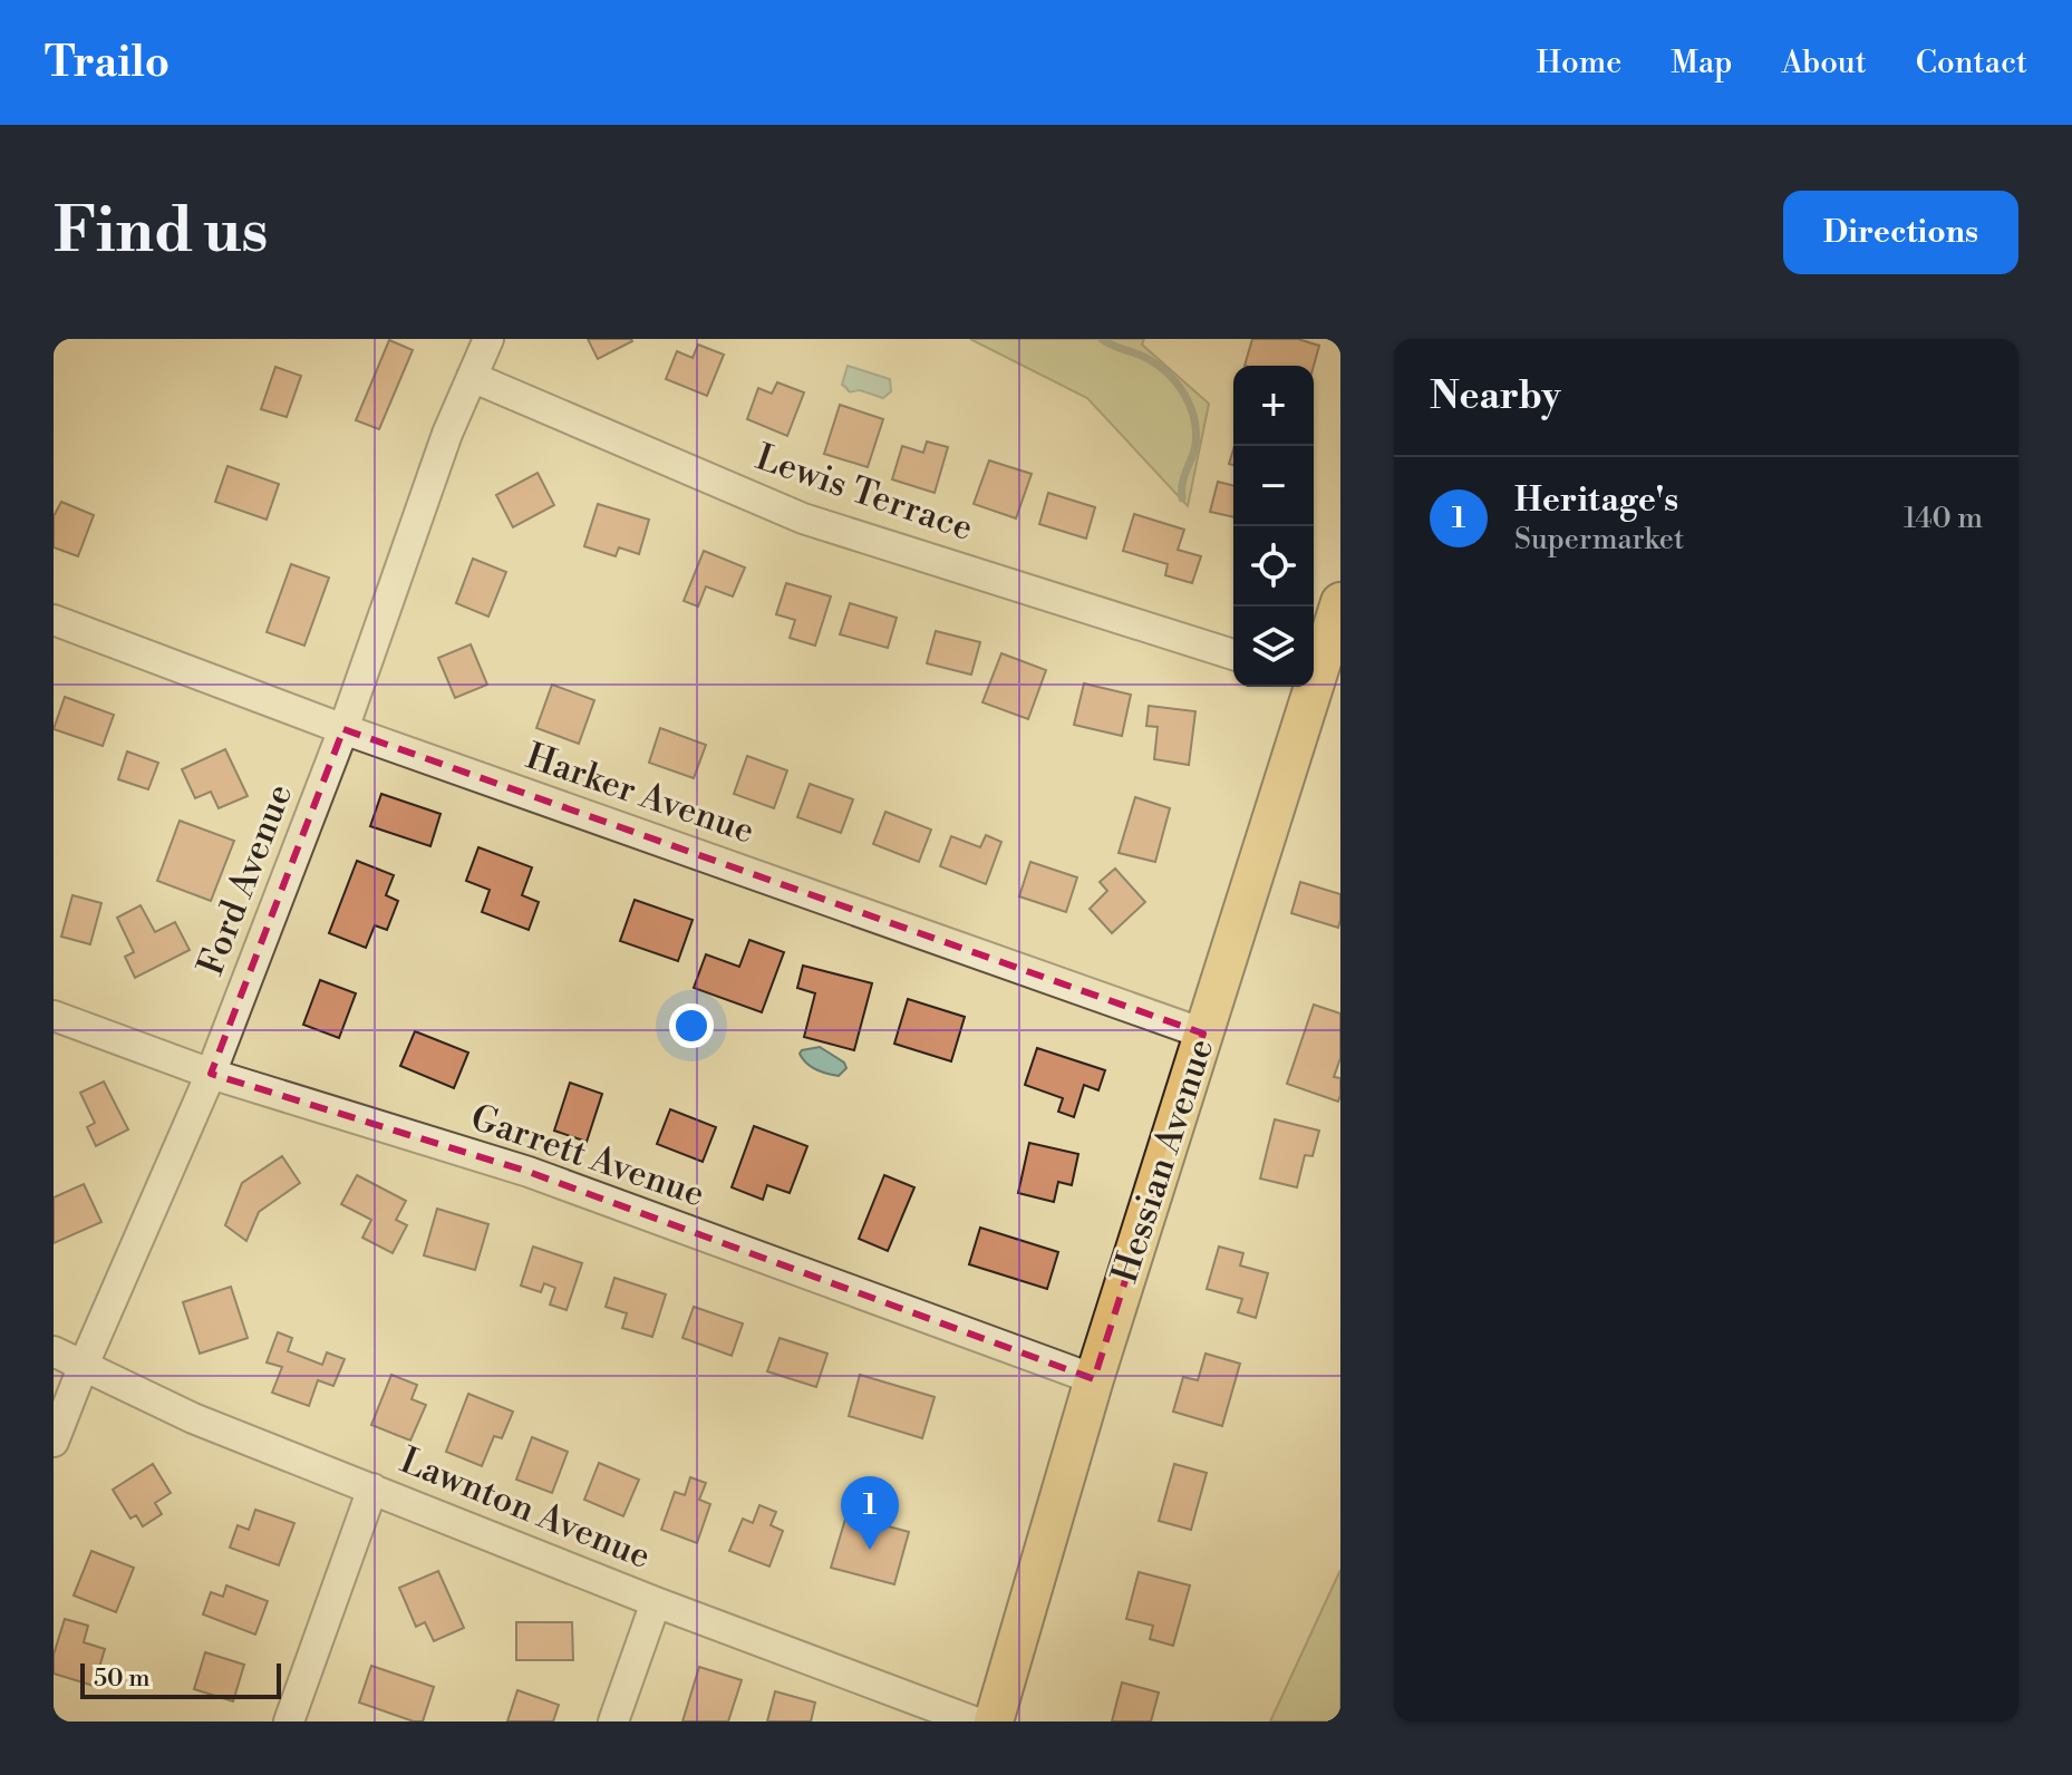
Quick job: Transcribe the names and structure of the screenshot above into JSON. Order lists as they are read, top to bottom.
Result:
{
  "streets": {
    "main road": ["Hessian Avenue"],
    "street": [
      "Lewis Terrace",
      "Harker Avenue",
      "Ford Avenue",
      "Garrett Avenue",
      "Lawnton Avenue"
    ]
  },
  "crossings": [
    ["Lewis Terrace", "Ford Avenue"],
    ["Harker Avenue", "Ford Avenue"],
    ["Harker Avenue", "Hessian Avenue"],
    ["Ford Avenue", "Garrett Avenue"],
    ["Ford Avenue", "Lawnton Avenue"],
    ["Garrett Avenue", "Hessian Avenue"]
  ],
  "scale_bar": "50 m",
  "page": {
    "header": "Trailo",
    "nav": [
      "Home",
      "Map",
      "About",
      "Contact"
    ],
    "buttons": "Directions",
    "title": "Find us",
    "heading": "Nearby",
    "map_buttons": ["+", "−"],
    "list": [
      {
        "mark": "1",
        "name": "Heritage's",
        "note": "Supermarket",
        "value": "140 m"
      }
    ],
    "pins": "1",
    "scale": "50 m"
  }
}
